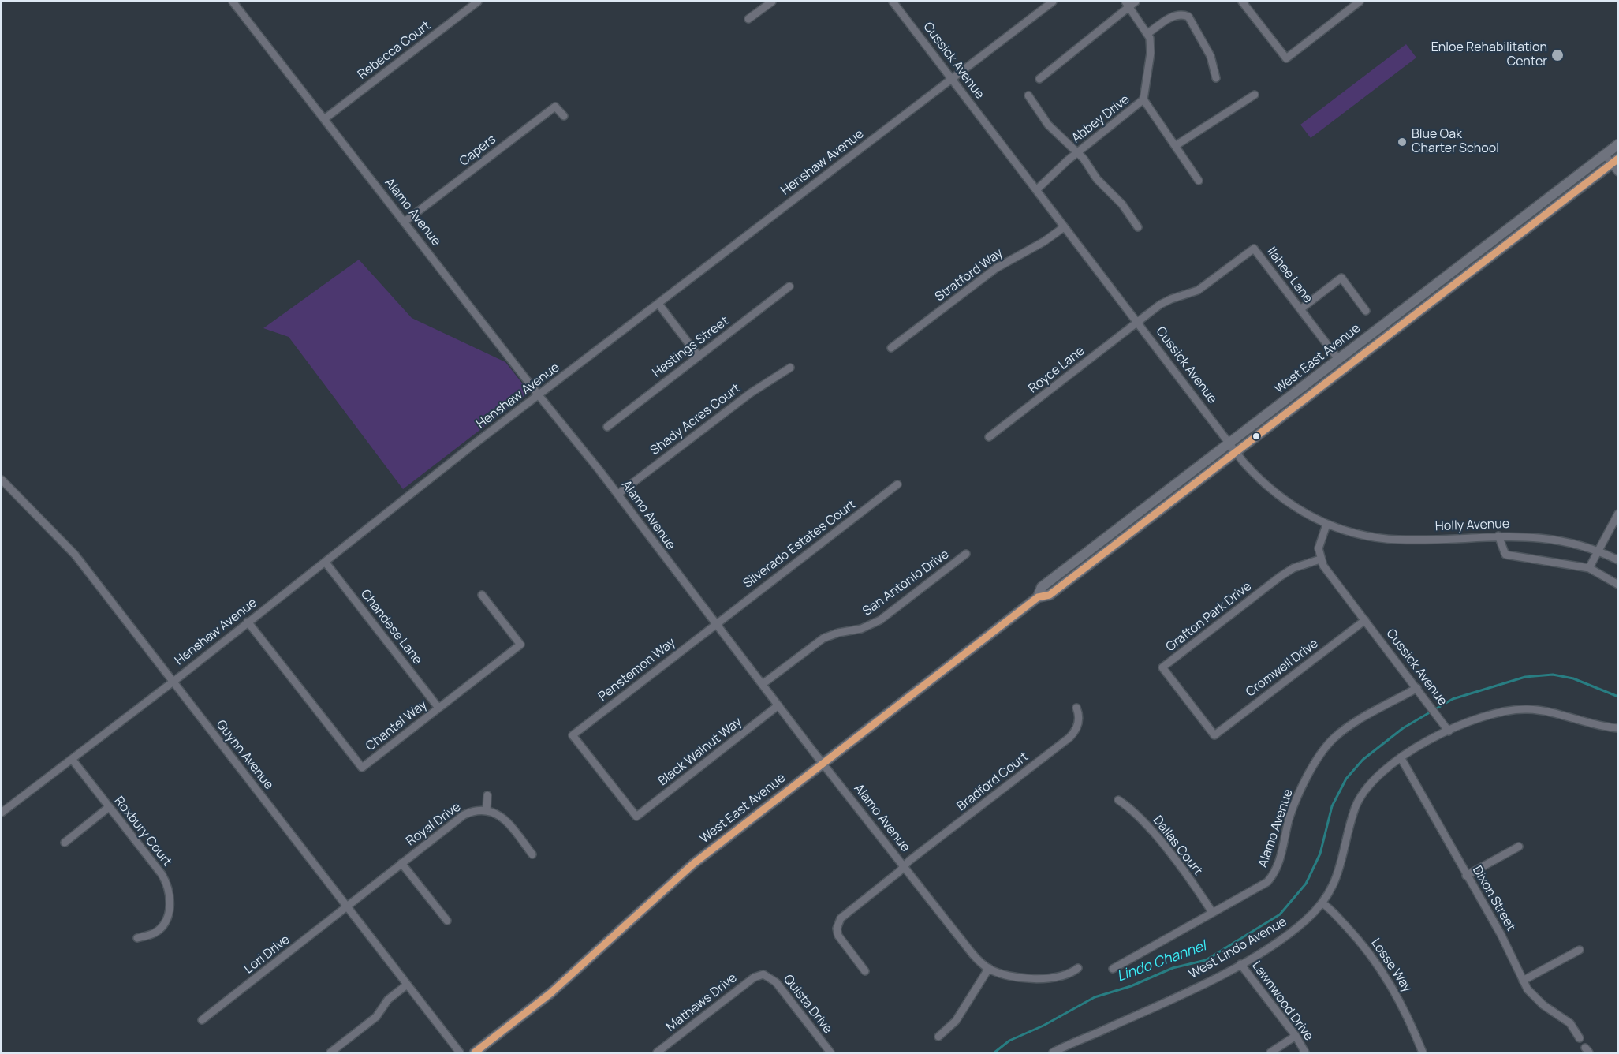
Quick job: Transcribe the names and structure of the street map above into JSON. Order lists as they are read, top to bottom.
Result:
{
  "streets": {
    "main road": ["West East Avenue"],
    "street": [
      "Rebecca Court",
      "Cussick Avenue",
      "Abbey Drive",
      "Capers",
      "Henshaw Avenue",
      "Alamo Avenue",
      "Stratford Way",
      "Ilahee Lane",
      "Hastings Street",
      "Royce Lane",
      "Shady Acres Court",
      "Holly Avenue",
      "Silverado Estates Court",
      "San Antonio Drive",
      "Grafton Park Drive",
      "Chandese Lane",
      "Cromwell Drive",
      "Penstemon Way",
      "Chantel Way",
      "Black Walnut Way",
      "Guynn Avenue",
      "Bradford Court",
      "Royal Drive",
      "Roxbury Court",
      "Dallas Court",
      "Dixon Street",
      "West Lindo Avenue",
      "Lori Drive",
      "Losse Way",
      "Lawnwood Drive",
      "Mathews Drive",
      "Quista Drive"
    ]
  },
  "crossings": [
    ["Rebecca Court", "Alamo Avenue"],
    ["Cussick Avenue", "Abbey Drive"],
    ["Cussick Avenue", "Henshaw Avenue"],
    ["Cussick Avenue", "Alamo Avenue"],
    ["Cussick Avenue", "Stratford Way"],
    ["Cussick Avenue", "Ilahee Lane"],
    ["Cussick Avenue", "West East Avenue"],
    ["Cussick Avenue", "Royce Lane"],
    ["Cussick Avenue", "Holly Avenue"],
    ["Cussick Avenue", "Grafton Park Drive"],
    ["Cussick Avenue", "Cromwell Drive"],
    ["Cussick Avenue", "West Lindo Avenue"],
    ["Capers", "Alamo Avenue"],
    ["Henshaw Avenue", "Alamo Avenue"],
    ["Henshaw Avenue", "Chandese Lane"],
    ["Henshaw Avenue", "Chantel Way"],
    ["Henshaw Avenue", "Guynn Avenue"],
    ["Henshaw Avenue", "Roxbury Court"],
    ["Alamo Avenue", "West East Avenue"],
    ["Alamo Avenue", "Shady Acres Court"],
    ["Alamo Avenue", "Silverado Estates Court"],
    ["Alamo Avenue", "San Antonio Drive"],
    ["Alamo Avenue", "Penstemon Way"],
    ["Alamo Avenue", "Black Walnut Way"],
    ["Alamo Avenue", "Bradford Court"],
    ["Alamo Avenue", "Dallas Court"],
    ["Ilahee Lane", "West East Avenue"],
    ["Ilahee Lane", "Royce Lane"],
    ["Silverado Estates Court", "Penstemon Way"],
    ["Grafton Park Drive", "Cromwell Drive"],
    ["Chandese Lane", "Chantel Way"],
    ["Penstemon Way", "Black Walnut Way"],
    ["Guynn Avenue", "Royal Drive"],
    ["Guynn Avenue", "Lori Drive"],
    ["Royal Drive", "Lori Drive"],
    ["Dixon Street", "West Lindo Avenue"],
    ["West Lindo Avenue", "Losse Way"],
    ["West Lindo Avenue", "Lawnwood Drive"],
    ["Mathews Drive", "Quista Drive"]
  ],
  "water": ["Lindo Channel"],
  "places": ["Enloe Rehabilitation Center", "Blue Oak Charter School"]
}
